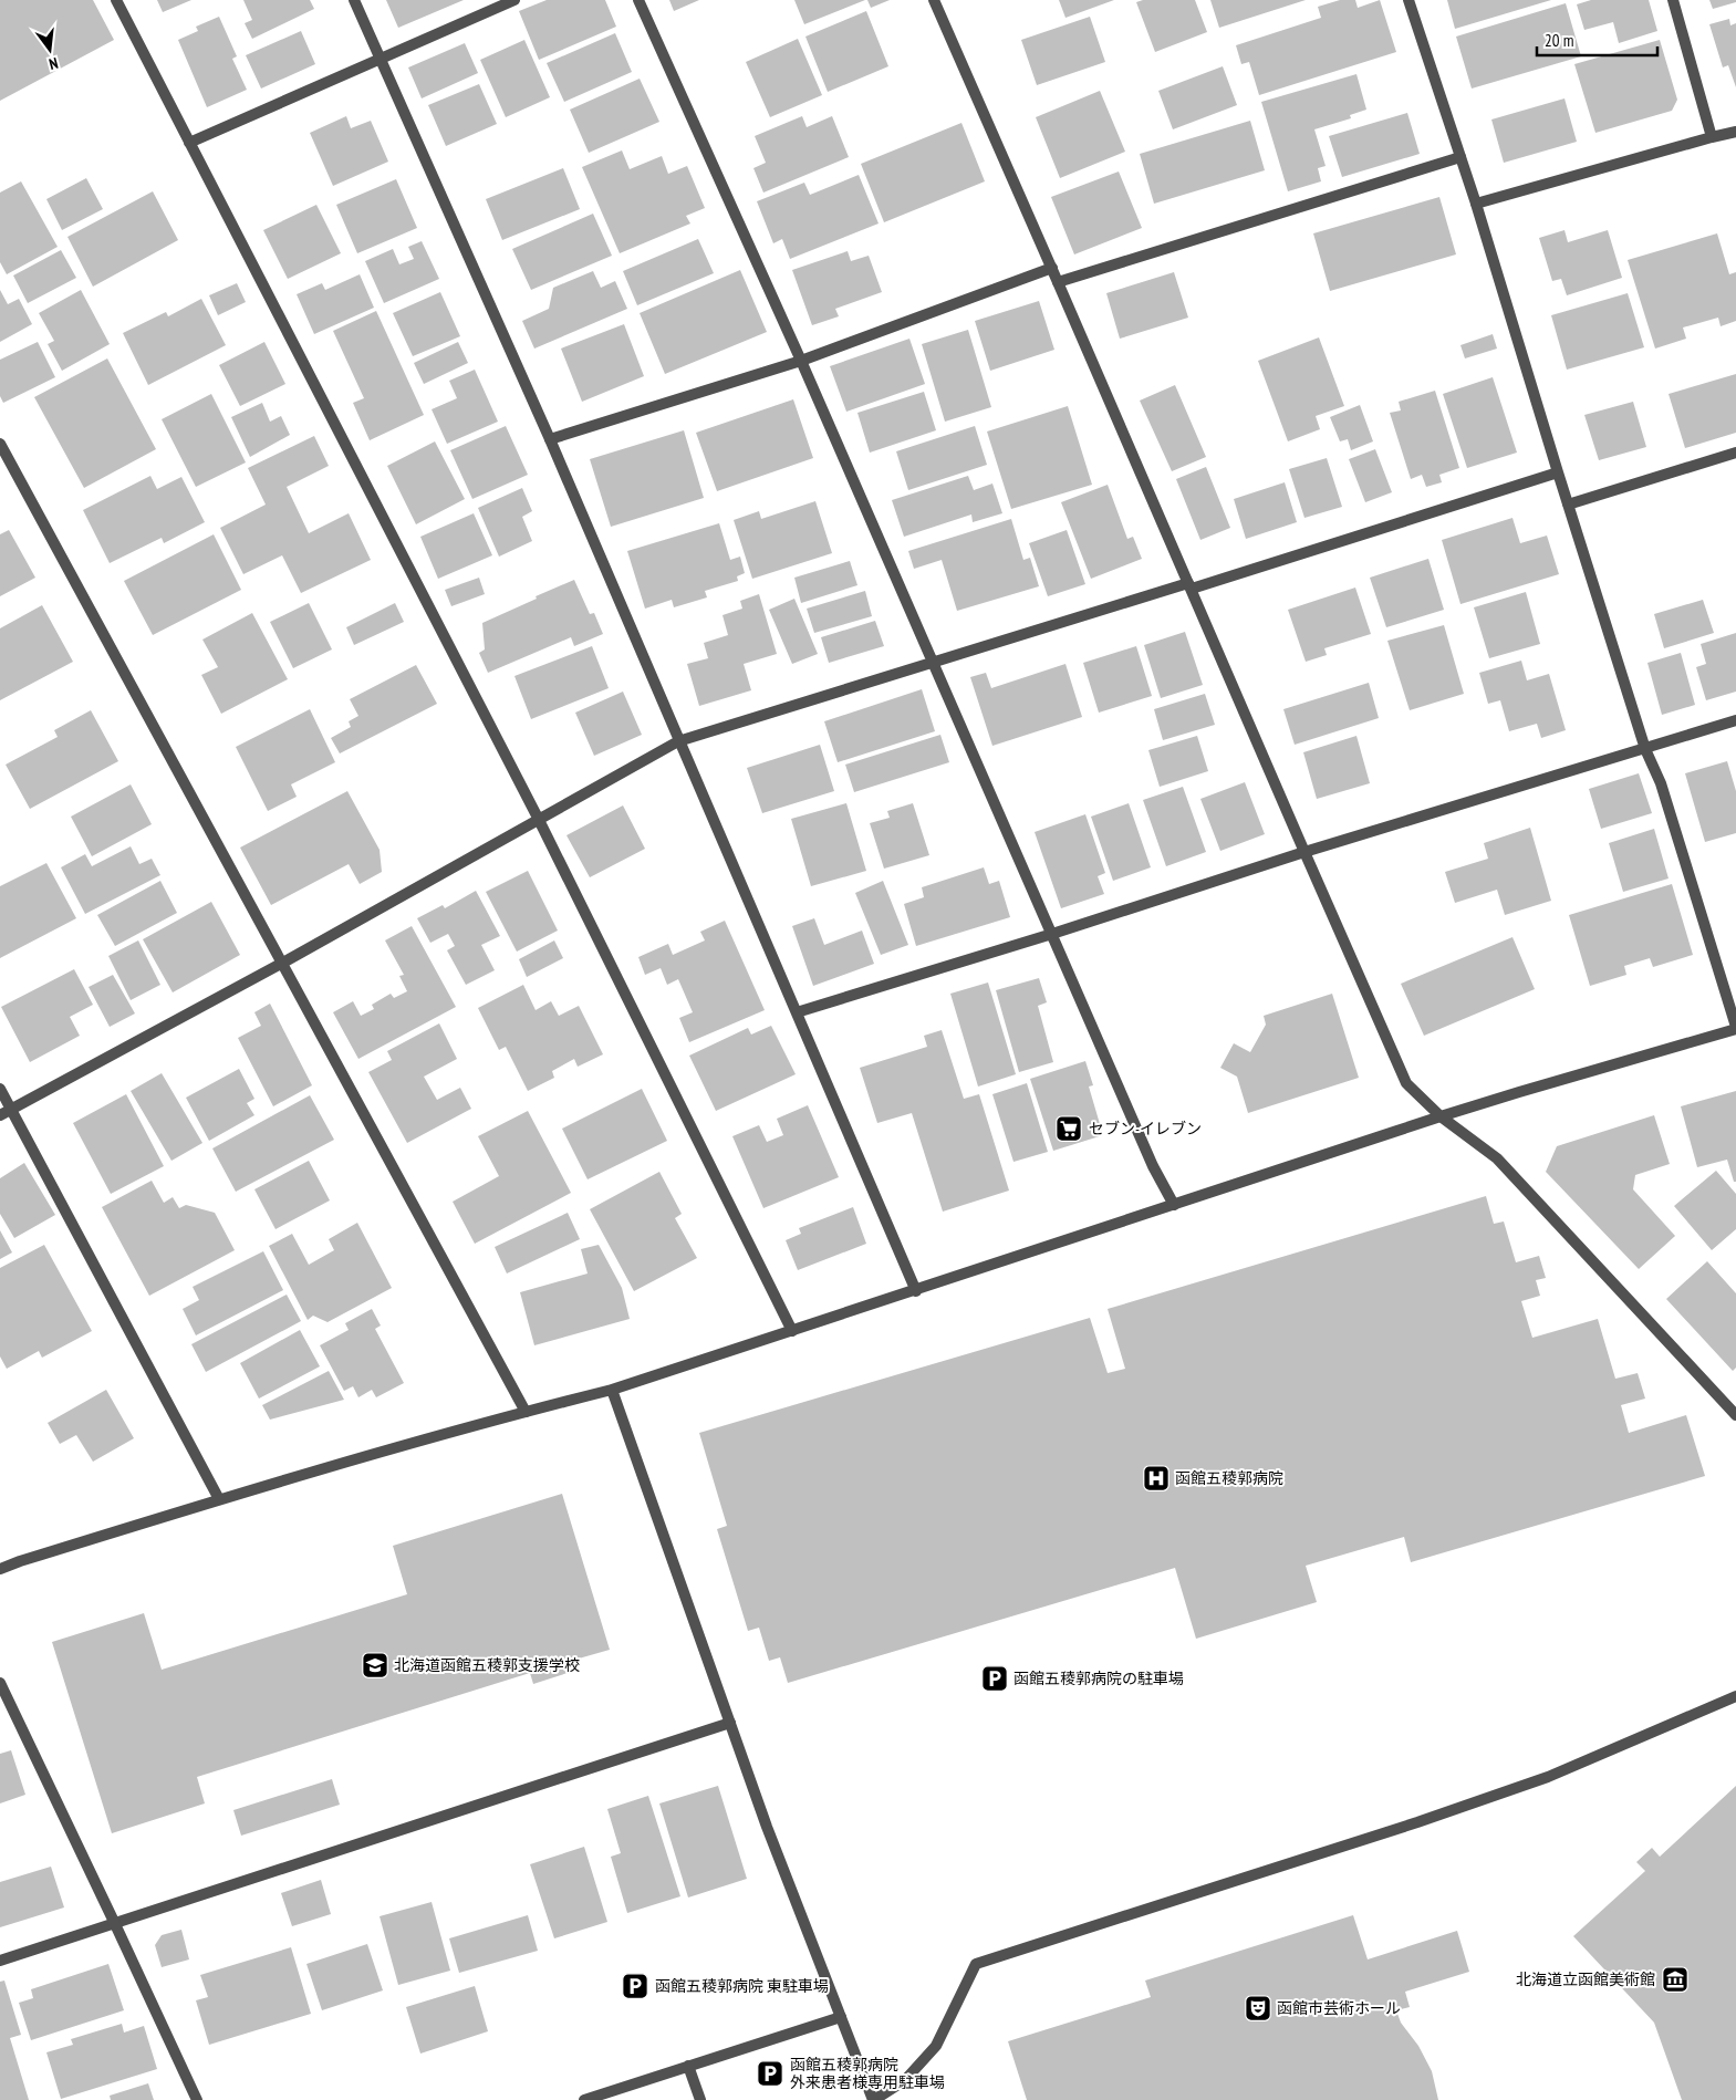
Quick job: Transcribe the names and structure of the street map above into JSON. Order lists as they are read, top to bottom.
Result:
{
  "places": {
    "supermarket": ["セブン-イレブン"],
    "hospital": ["函館五稜郭病院"],
    "school or university": ["北海道函館五稜郭支援学校"],
    "parking": ["函館五稜郭病院の駐車場", "函館五稜郭病院 東駐車場", "函館五稜郭病院 外来患者様専用駐車場"],
    "museum": ["北海道立函館美術館"],
    "theatre": ["函館市芸術ホール"]
  },
  "scale_bar": "20 m",
  "north": "bottom"
}
